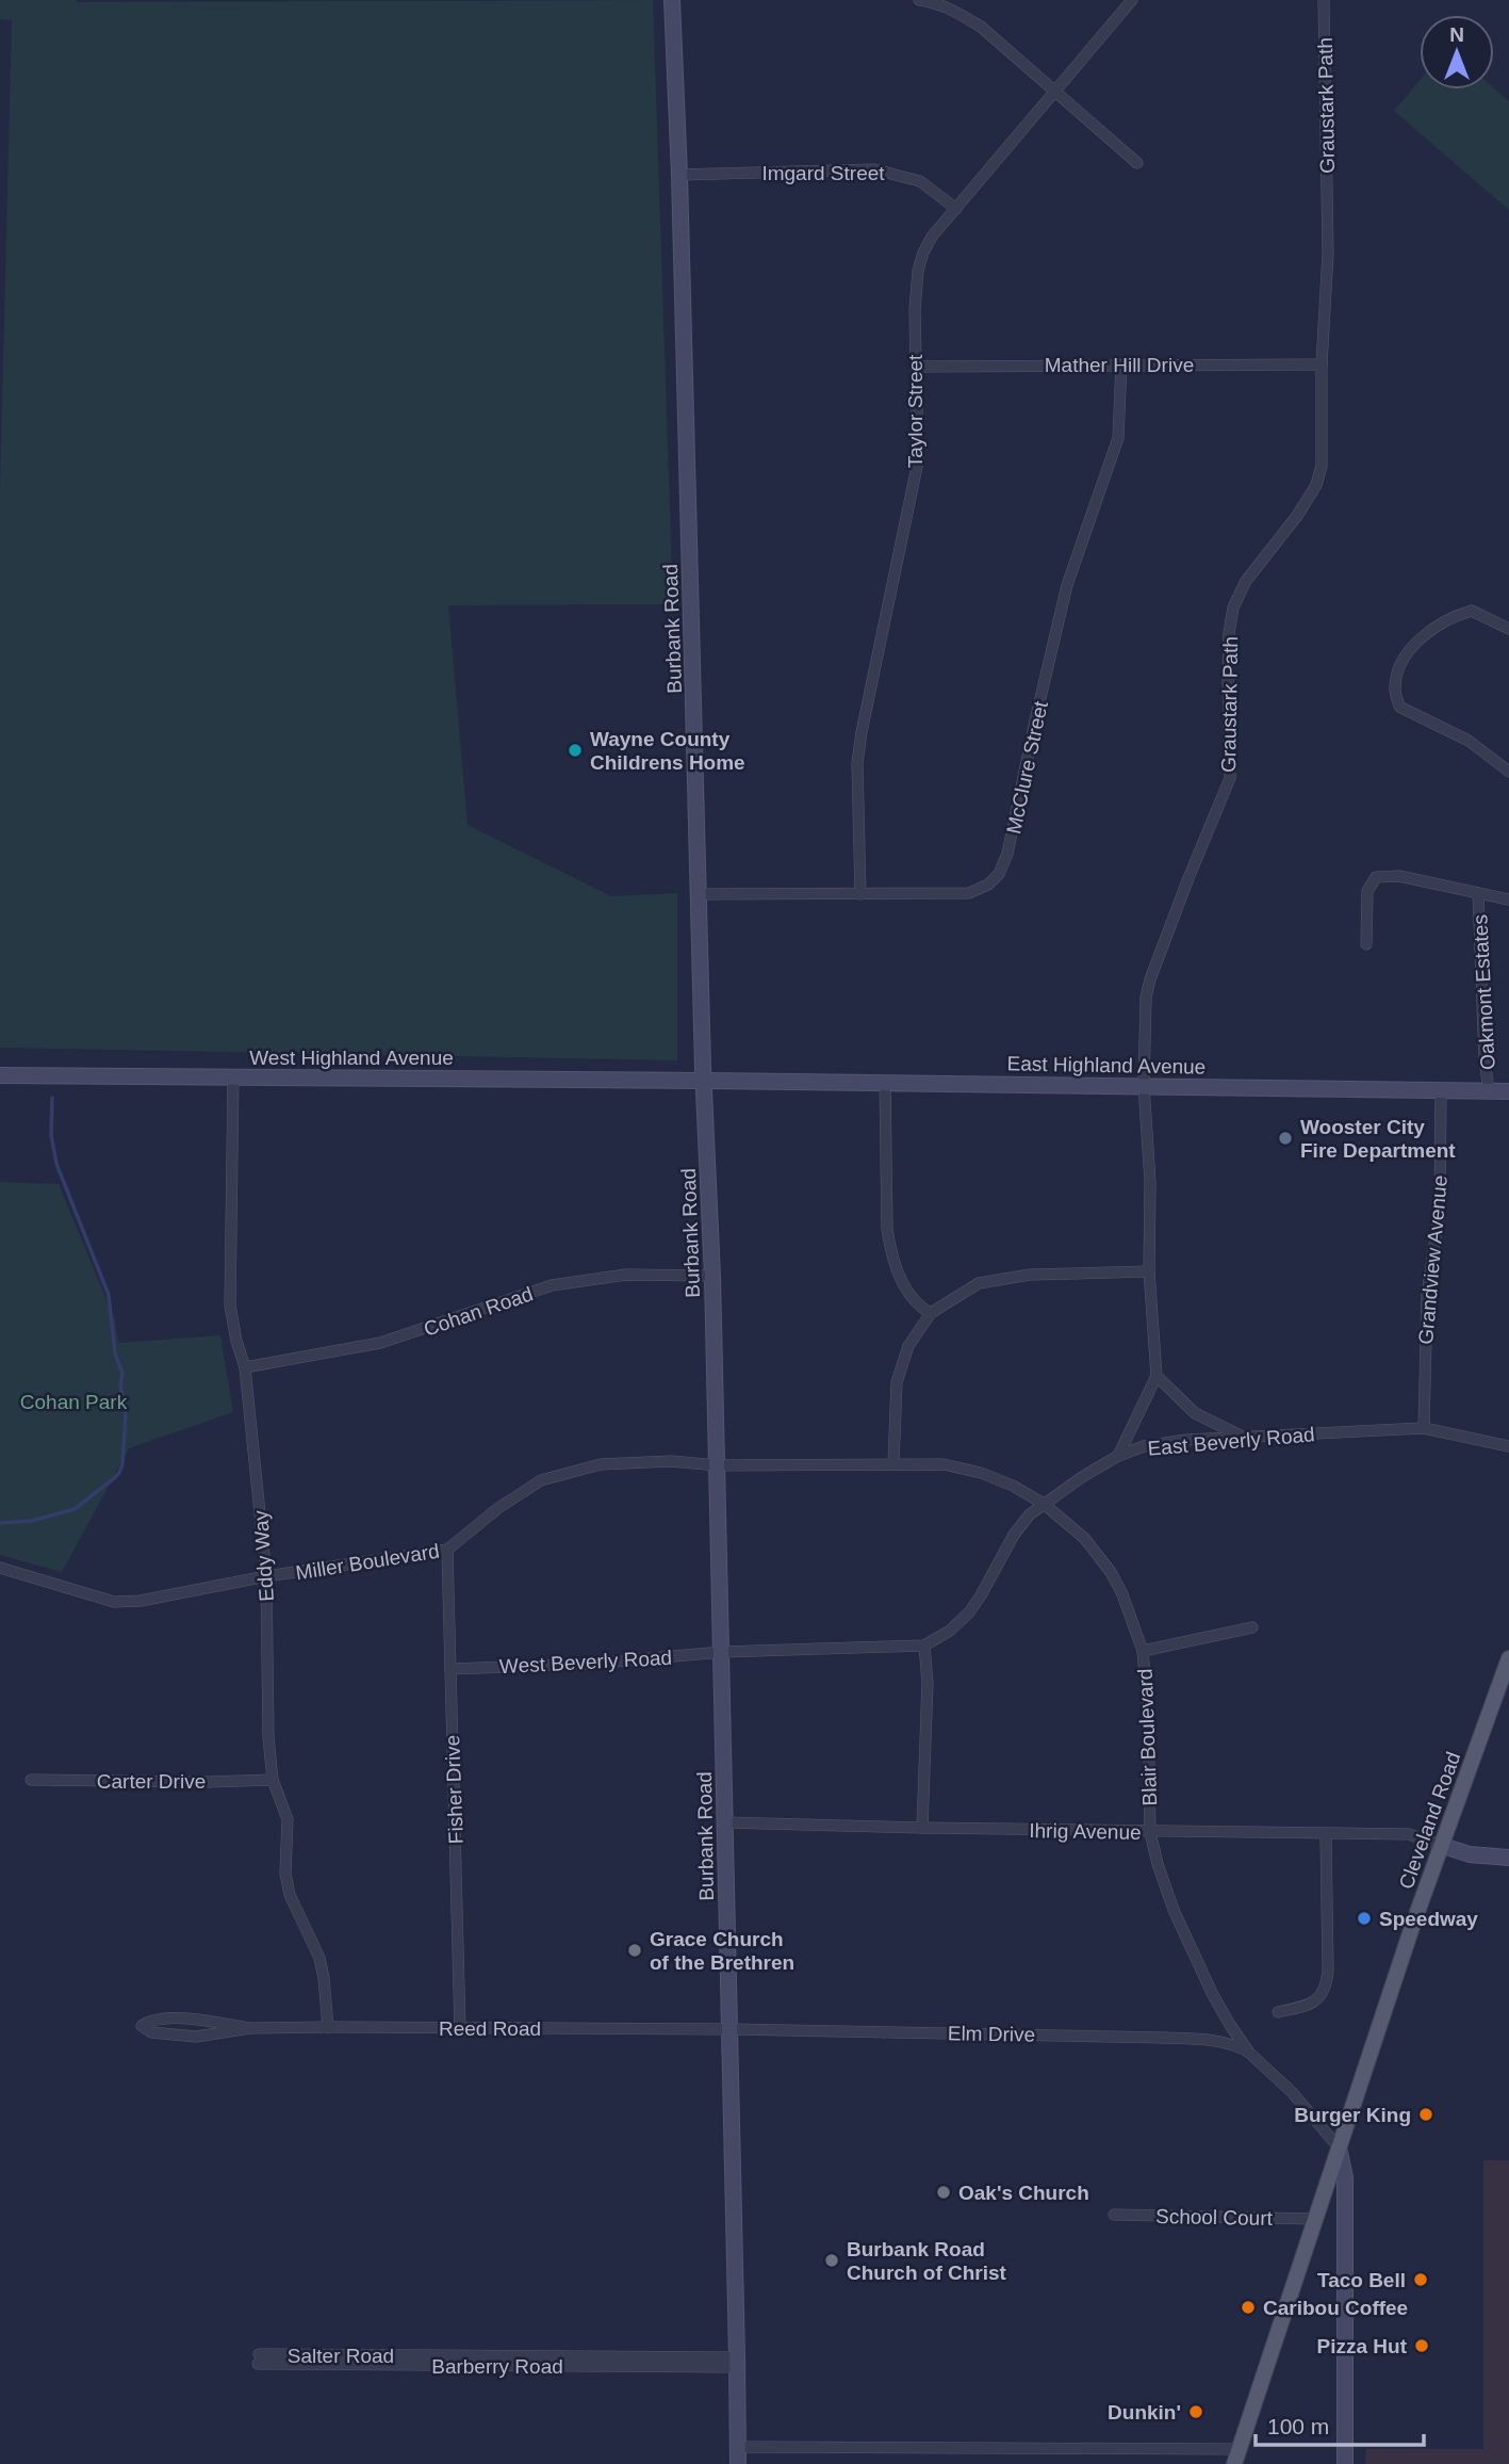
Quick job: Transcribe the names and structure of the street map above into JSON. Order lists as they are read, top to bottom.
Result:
{
  "streets": {
    "main road": [
      "Burbank Road",
      "West Highland Avenue",
      "East Highland Avenue",
      "Cleveland Road"
    ],
    "street": [
      "Graustark Path",
      "Imgard Street",
      "Mather Hill Drive",
      "Taylor Street",
      "McClure Street",
      "Oakmont Estates",
      "Grandview Avenue",
      "Cohan Road",
      "East Beverly Road",
      "Eddy Way",
      "Miller Boulevard",
      "West Beverly Road",
      "Blair Boulevard",
      "Carter Drive",
      "Fisher Drive",
      "Ihrig Avenue",
      "Reed Road",
      "Elm Drive",
      "School Court",
      "Barberry Road"
    ]
  },
  "crossings": [
    ["Graustark Path", "Mather Hill Drive"],
    ["Graustark Path", "East Highland Avenue"],
    ["Graustark Path", "East Beverly Road"],
    ["Imgard Street", "Taylor Street"],
    ["Imgard Street", "Burbank Road"],
    ["Mather Hill Drive", "Taylor Street"],
    ["Mather Hill Drive", "McClure Street"],
    ["Taylor Street", "McClure Street"],
    ["Burbank Road", "McClure Street"],
    ["Burbank Road", "West Highland Avenue"],
    ["Burbank Road", "East Highland Avenue"],
    ["Burbank Road", "Cohan Road"],
    ["Burbank Road", "Miller Boulevard"],
    ["Burbank Road", "West Beverly Road"],
    ["Burbank Road", "Blair Boulevard"],
    ["Burbank Road", "Ihrig Avenue"],
    ["Burbank Road", "Reed Road"],
    ["Burbank Road", "Elm Drive"],
    ["Burbank Road", "Barberry Road"],
    ["Oakmont Estates", "East Highland Avenue"],
    ["West Highland Avenue", "East Highland Avenue"],
    ["West Highland Avenue", "Eddy Way"],
    ["East Highland Avenue", "Grandview Avenue"],
    ["Grandview Avenue", "East Beverly Road"],
    ["Cohan Road", "Eddy Way"],
    ["East Beverly Road", "Blair Boulevard"],
    ["Eddy Way", "Miller Boulevard"],
    ["Eddy Way", "Carter Drive"],
    ["Eddy Way", "Reed Road"],
    ["Miller Boulevard", "Blair Boulevard"],
    ["Miller Boulevard", "Fisher Drive"],
    ["West Beverly Road", "Fisher Drive"],
    ["Blair Boulevard", "Cleveland Road"],
    ["Blair Boulevard", "Ihrig Avenue"],
    ["Blair Boulevard", "Elm Drive"],
    ["Fisher Drive", "Reed Road"],
    ["Cleveland Road", "Ihrig Avenue"],
    ["Cleveland Road", "School Court"],
    ["Reed Road", "Elm Drive"]
  ],
  "parks": ["Cohan Park"],
  "places": [
    "Wayne County Childrens Home",
    "Wooster City Fire Department",
    "Speedway",
    "Grace Church of the Brethren",
    "Burger King",
    "Oak's Church",
    "Burbank Road Church of Christ",
    "Taco Bell",
    "Caribou Coffee",
    "Pizza Hut",
    "Dunkin'"
  ],
  "scale_bar": "100 m",
  "north": "top"
}
